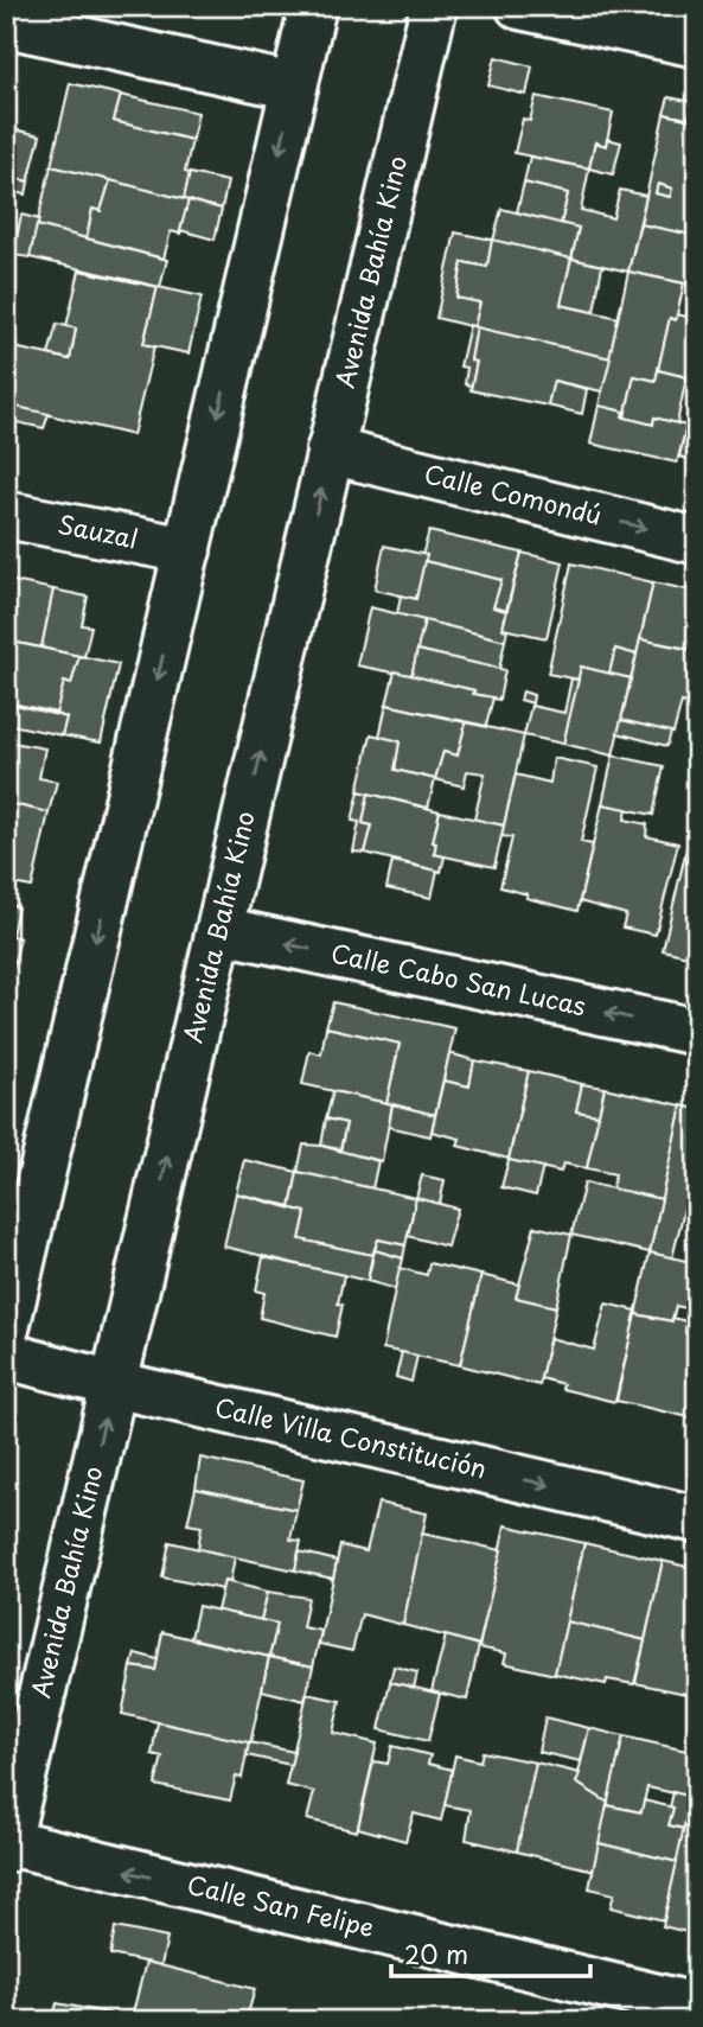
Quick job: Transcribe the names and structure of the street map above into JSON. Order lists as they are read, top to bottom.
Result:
{
  "streets": {
    "street": [
      "Avenida Bahía Kino",
      "Calle Comondú",
      "Sauzal",
      "Calle Cabo San Lucas",
      "Calle Villa Constitución",
      "Calle San Felipe"
    ]
  },
  "crossings": [
    ["Avenida Bahía Kino", "Calle Comondú"],
    ["Avenida Bahía Kino", "Calle Cabo San Lucas"],
    ["Avenida Bahía Kino", "Calle Villa Constitución"],
    ["Avenida Bahía Kino", "Calle San Felipe"]
  ],
  "one_way": [
    "Calle Comondú",
    "Calle Cabo San Lucas",
    "Calle Villa Constitución",
    "Calle San Felipe"
  ],
  "scale_bar": "20 m"
}
